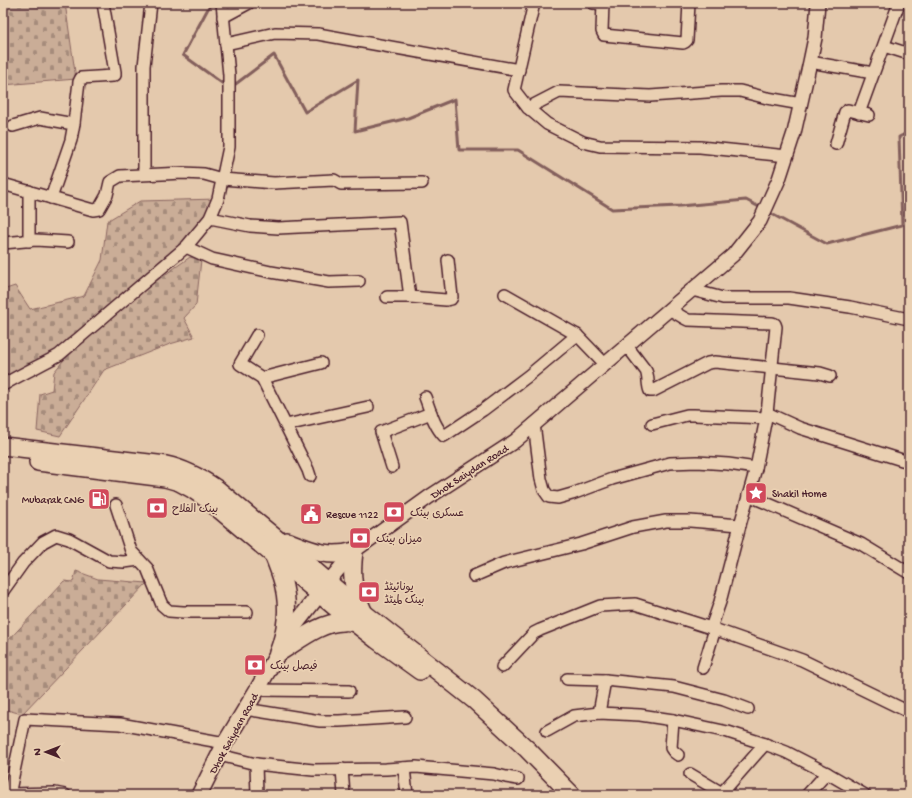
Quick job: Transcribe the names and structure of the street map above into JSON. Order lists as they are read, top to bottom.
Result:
{
  "streets": {
    "main road": ["Dhok Saiydan Road"]
  },
  "places": {
    "place": ["Shakil Home"],
    "fuel station": ["Mubarak CNG"],
    "bank": [
      "بینک الفلاح",
      "عسکری بینک",
      "میزان بینک",
      "یونائیٹڈ بینک لمیٹڈ",
      "فیصل بینک"
    ],
    "public building": ["Rescue 1122"]
  },
  "north": "left"
}
